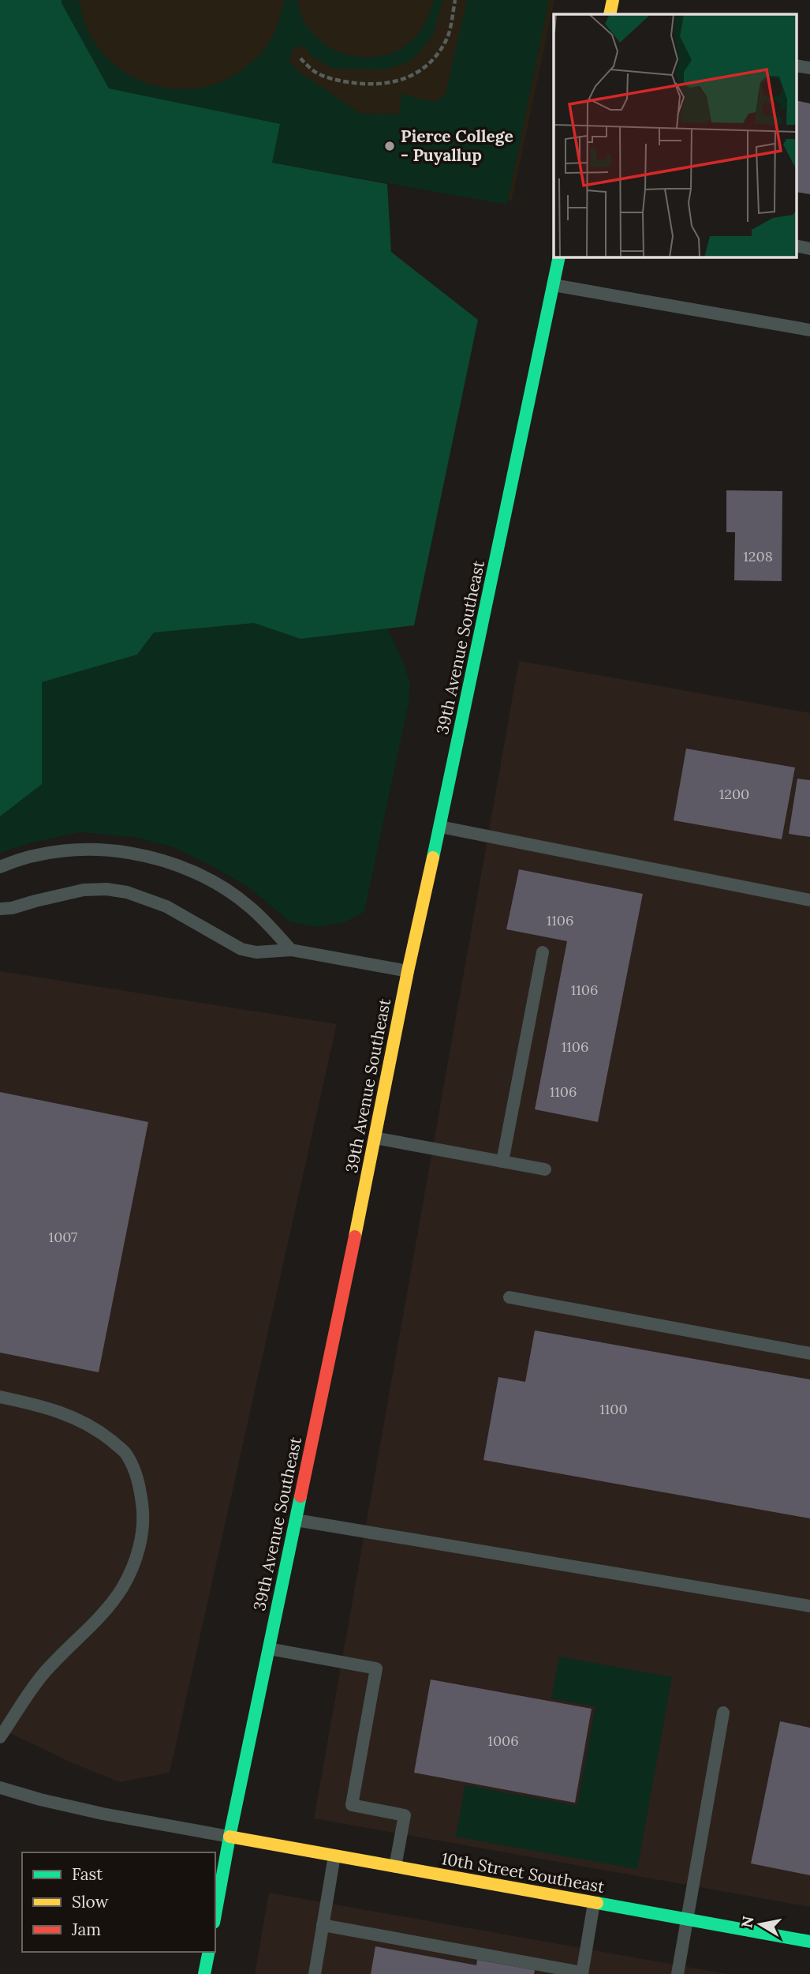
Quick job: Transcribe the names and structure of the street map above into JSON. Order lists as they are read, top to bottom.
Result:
{
  "streets": {
    "main road": ["39th Avenue Southeast", "10th Street Southeast"]
  },
  "crossings": [
    ["39th Avenue Southeast", "10th Street Southeast"]
  ],
  "places": ["Pierce College - Puyallup"],
  "house_numbers": [
    "1208",
    "1200",
    "1106",
    "1106",
    "1106",
    "1106",
    "1007",
    "1100",
    "1006"
  ],
  "legend": ["Fast", "Slow", "Jam"],
  "north": "left"
}
